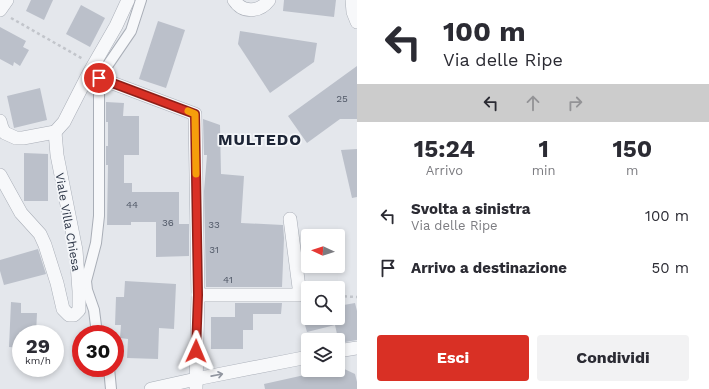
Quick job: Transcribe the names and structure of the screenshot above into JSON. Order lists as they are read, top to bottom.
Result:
{
  "streets": {
    "street": ["Viale Villa Chiesa"]
  },
  "districts": ["MULTEDO"],
  "house_numbers": [
    "25",
    "44",
    "36",
    "33",
    "31",
    "41"
  ],
  "north": "left",
  "page": {
    "turn": ["100 m", "Via delle Ripe"],
    "eta": [
      "15:24",
      "Arrivo",
      "1",
      "min",
      "150",
      "m"
    ],
    "list": [
      {
        "name": "Svolta a sinistra",
        "note": "Via delle Ripe",
        "value": "100 m"
      },
      {
        "name": "Arrivo a destinazione",
        "value": "50 m"
      }
    ],
    "speed": "29 km/h",
    "limit": "30",
    "buttons": ["Esci", "Condividi"]
  }
}
